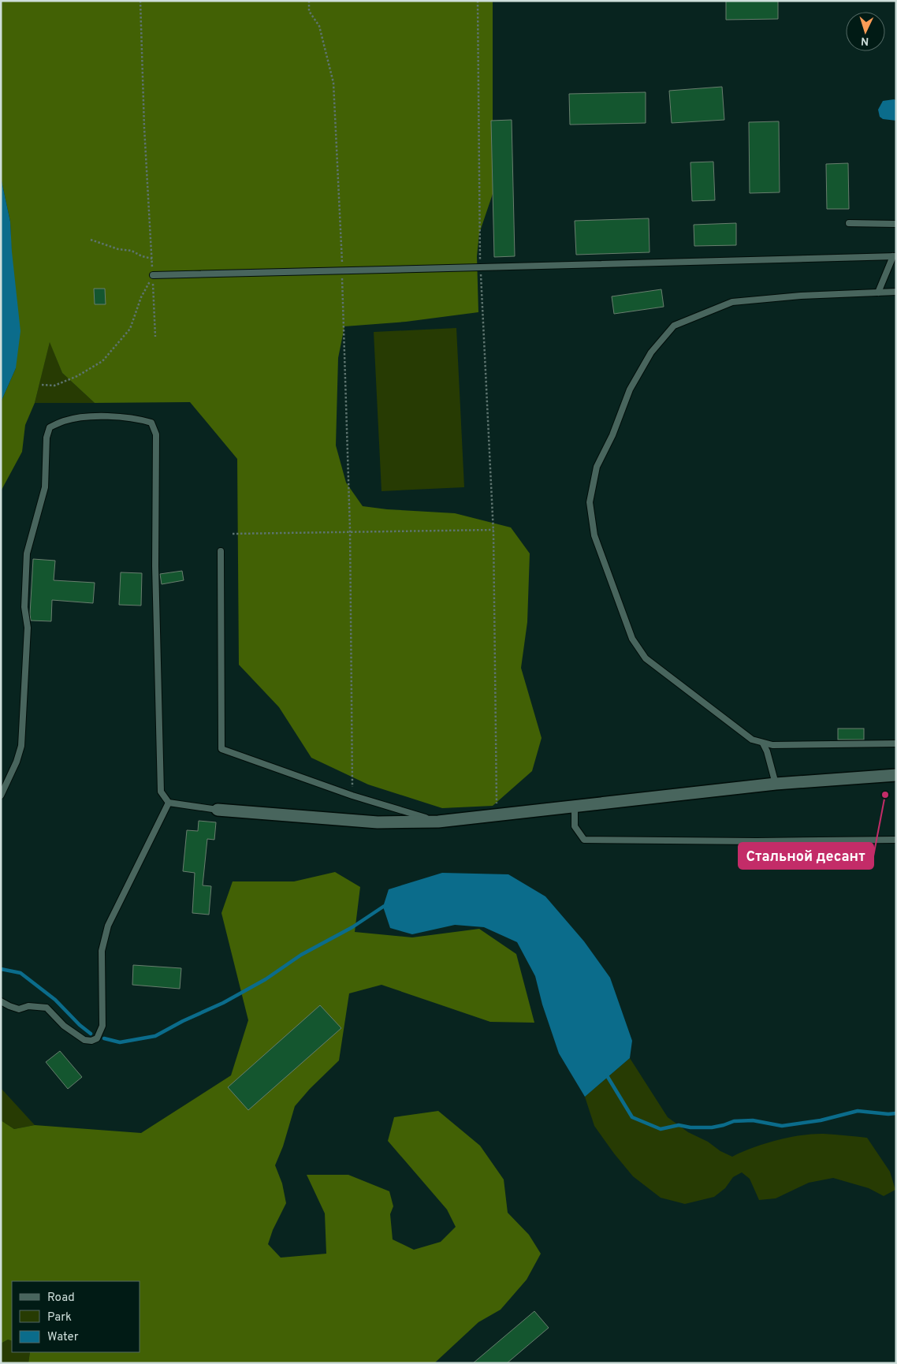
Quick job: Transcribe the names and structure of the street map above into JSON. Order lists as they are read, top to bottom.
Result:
{
  "places": ["Стальной десант"],
  "legend": ["Road", "Park", "Water"],
  "north": "bottom"
}
